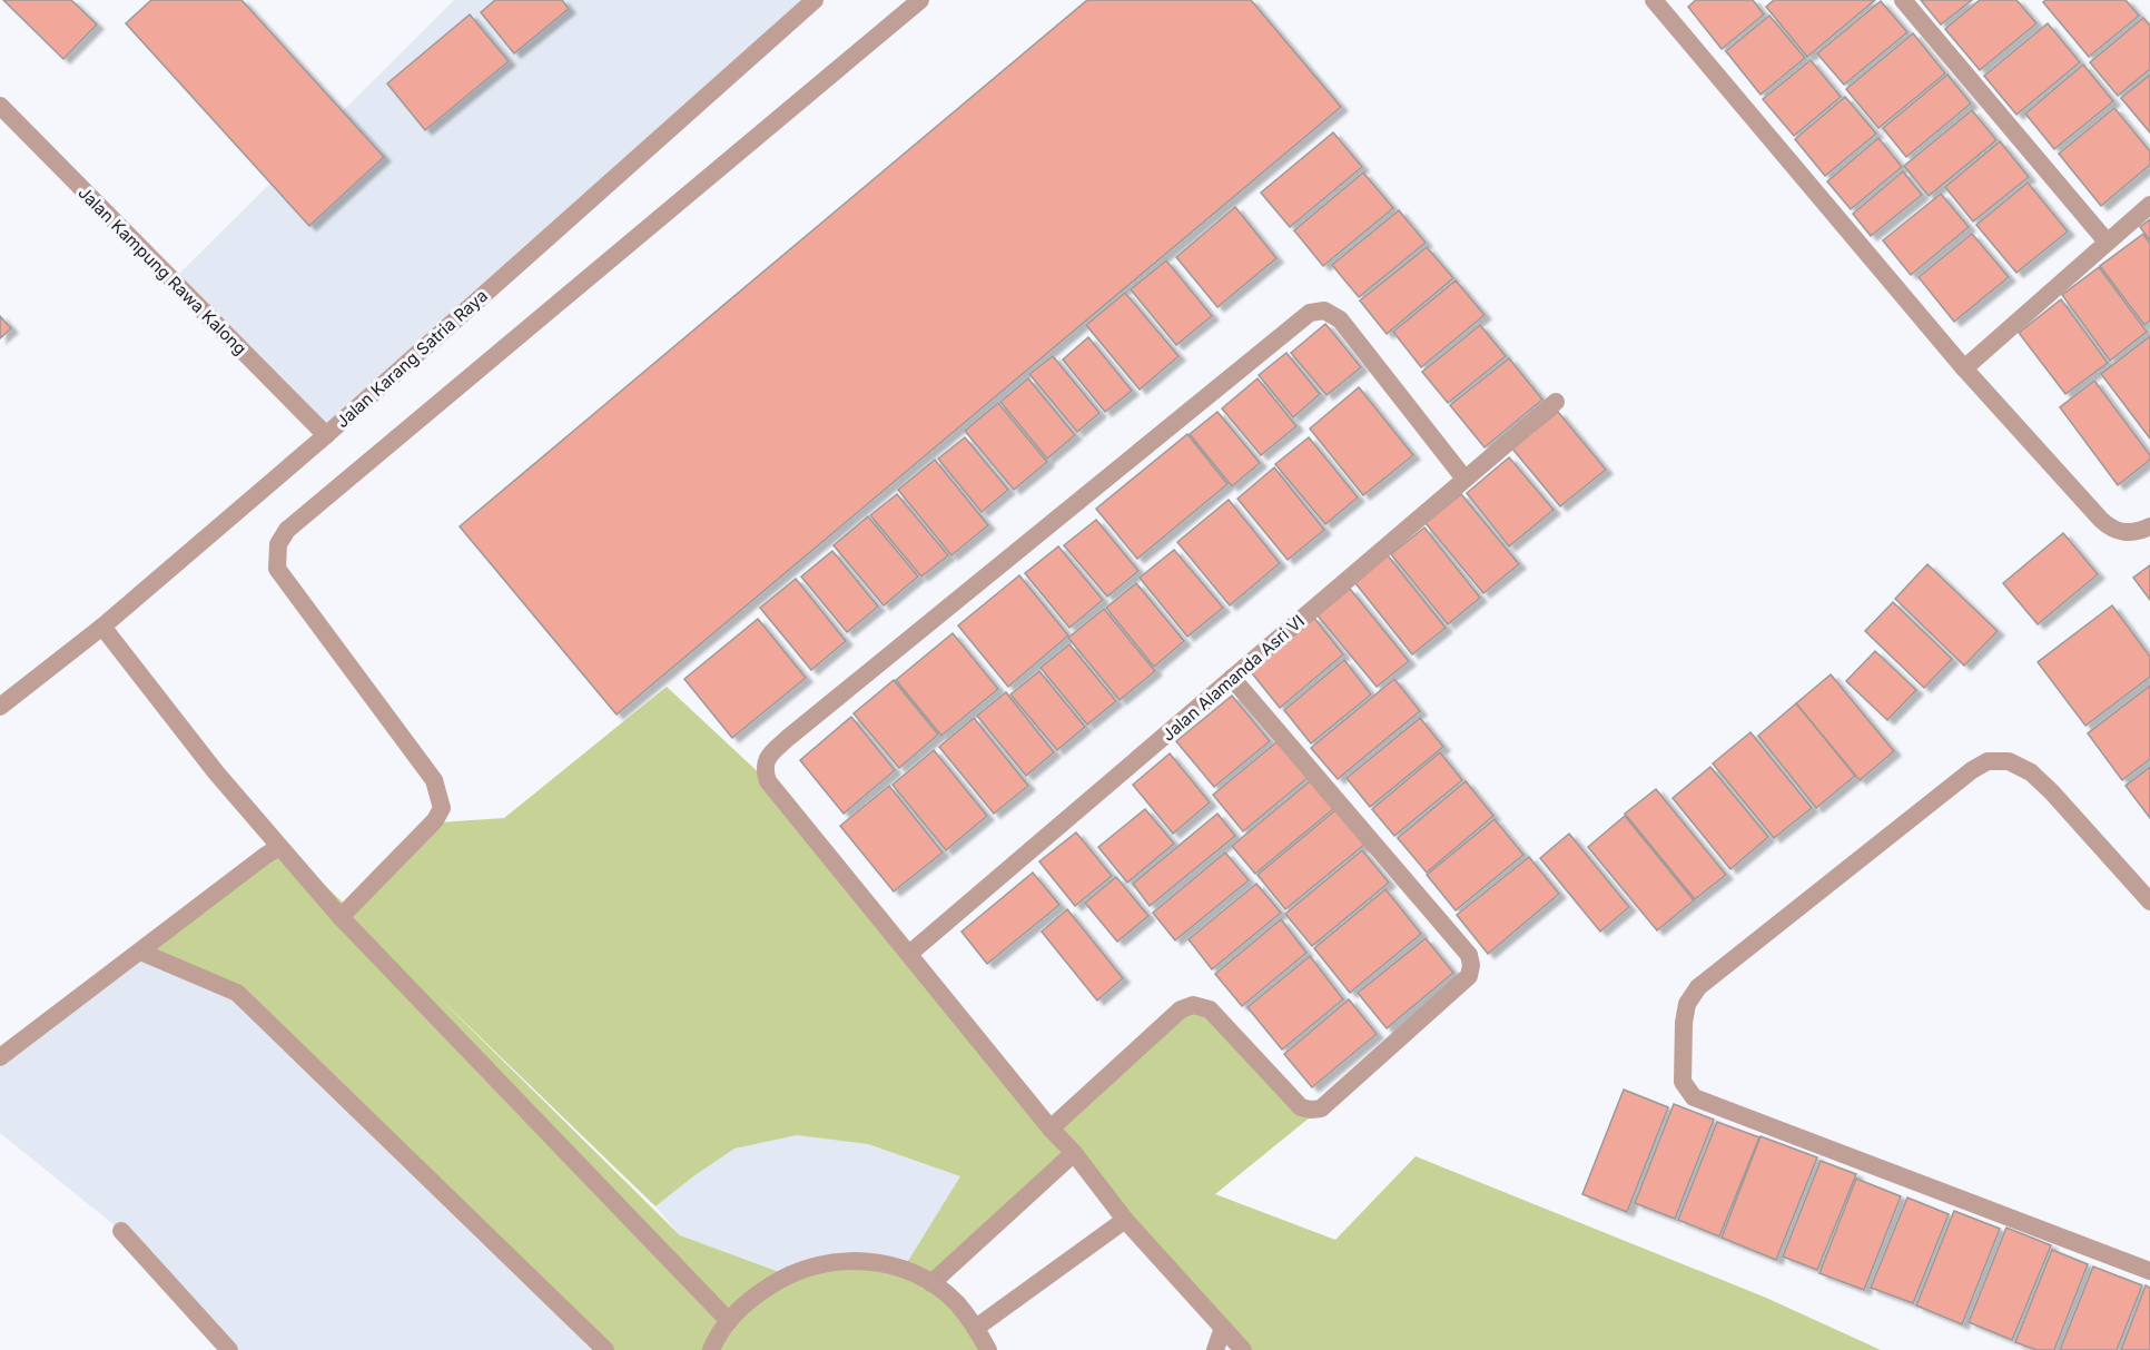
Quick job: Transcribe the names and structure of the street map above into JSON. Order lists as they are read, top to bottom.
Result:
{
  "streets": {
    "street": ["Jalan Kampung Rawa Kalong", "Jalan Karang Satria Raya", "Jalan Alamanda Asri VI"]
  },
  "crossings": [
    ["Jalan Kampung Rawa Kalong", "Jalan Karang Satria Raya"]
  ]
}
